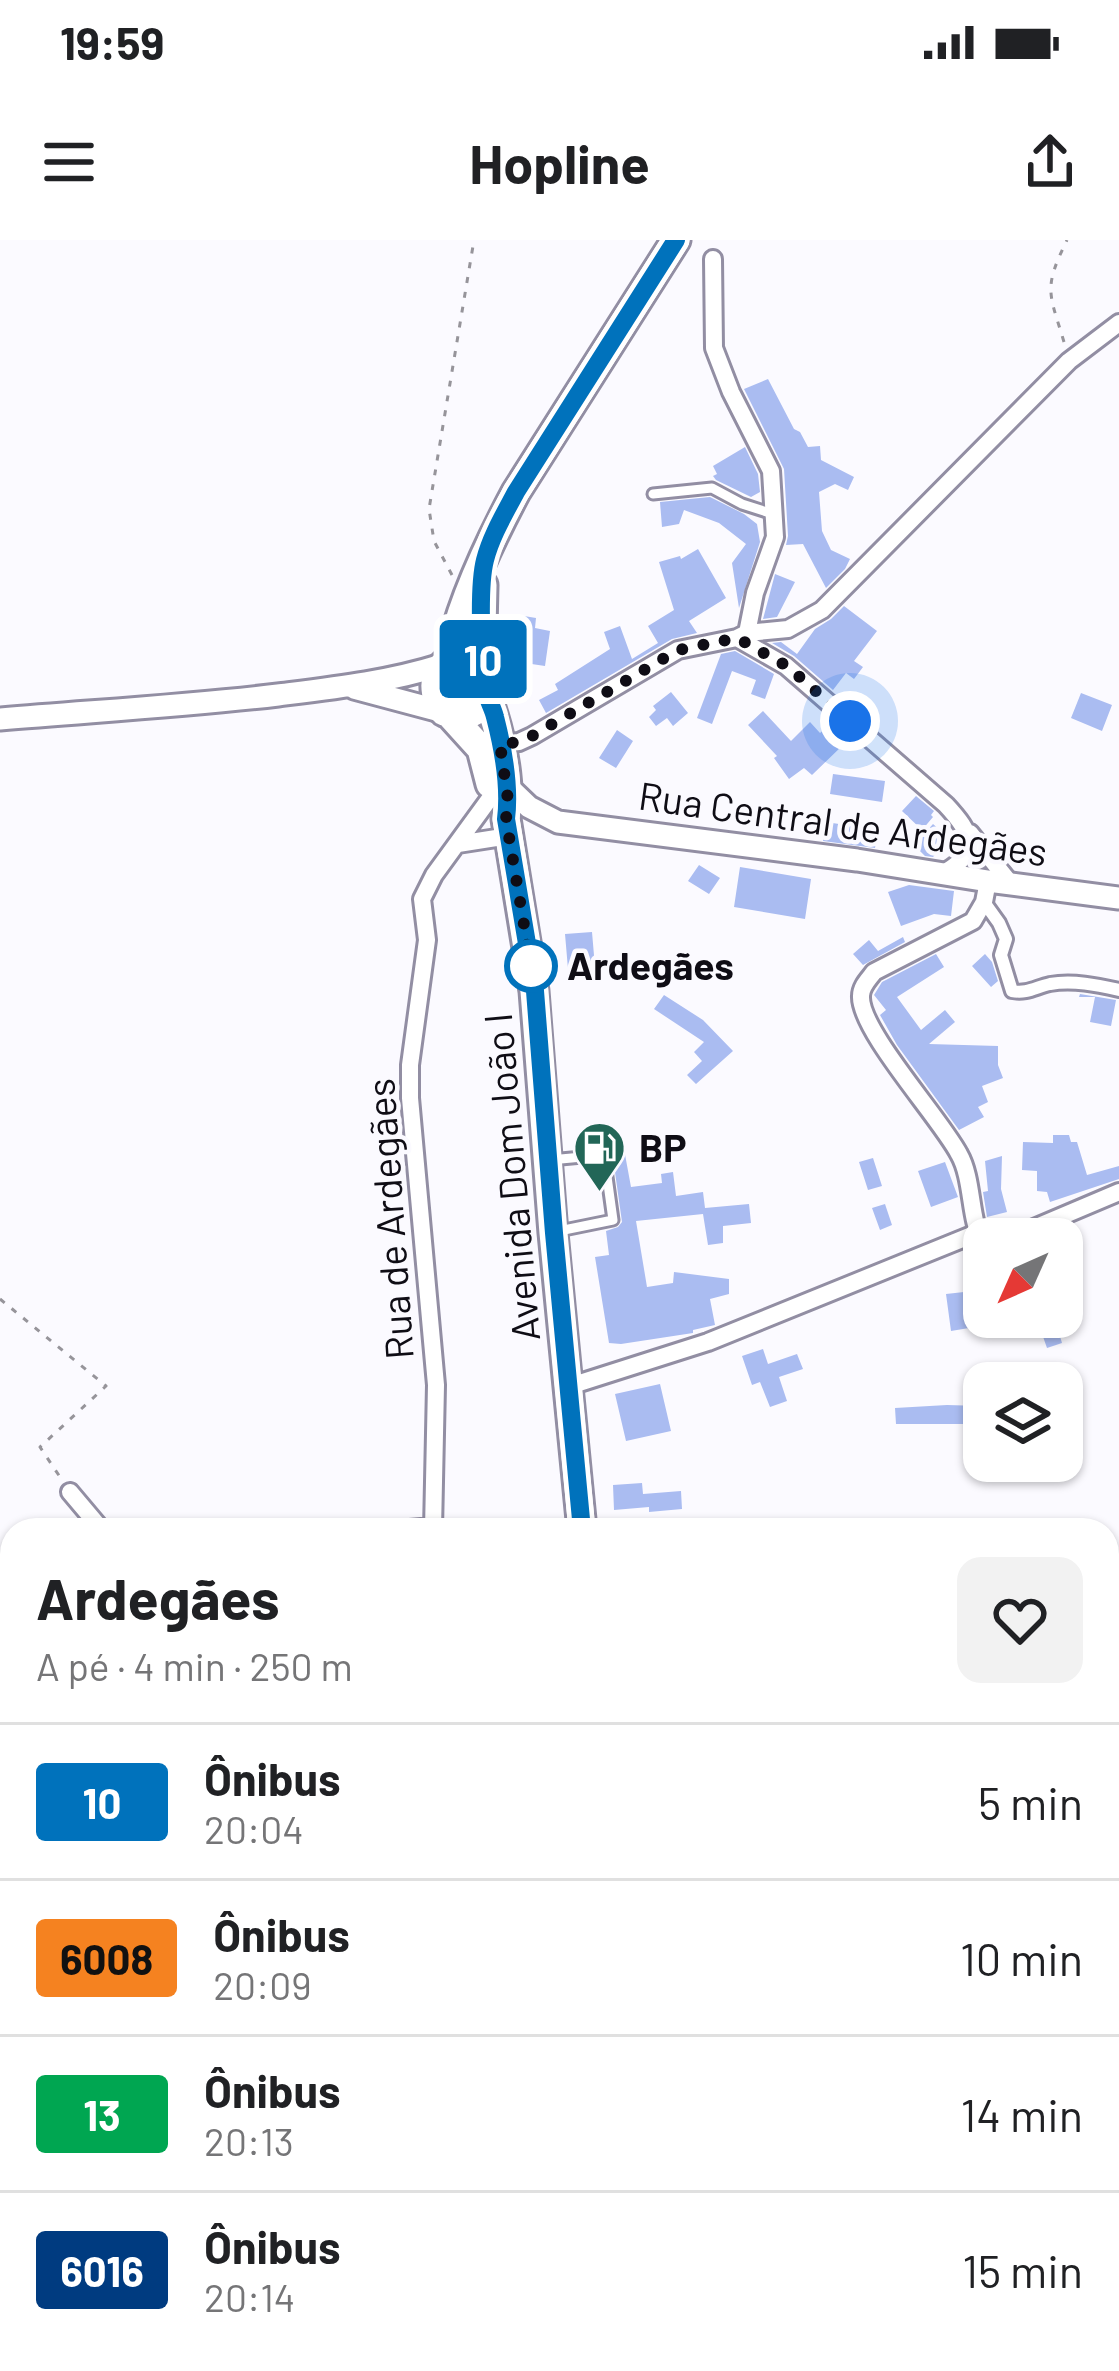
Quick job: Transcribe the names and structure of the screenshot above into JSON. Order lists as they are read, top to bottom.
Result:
{
  "streets": {
    "main road": ["Avenida Dom João I"],
    "street": ["Rua Central de Ardegães", "Rua de Ardegães"]
  },
  "crossings": [
    ["Rua Central de Ardegães", "Avenida Dom João I"],
    ["Rua Central de Ardegães", "Rua de Ardegães"],
    ["Avenida Dom João I", "Rua de Ardegães"]
  ],
  "places": {
    "other": ["Ardegães"],
    "fuel station": ["BP"]
  },
  "lines": ["bus line 10"],
  "north": "bottom left",
  "page": {
    "status": "19:59",
    "header": "Hopline",
    "on_map": "10",
    "heading": ["Ardegães", "A pé · 4 min · 250 m"],
    "list": [
      {
        "mark": "10",
        "name": "Ônibus",
        "note": "20:04",
        "value": "5 min"
      },
      {
        "mark": "6008",
        "name": "Ônibus",
        "note": "20:09",
        "value": "10 min"
      },
      {
        "mark": "13",
        "name": "Ônibus",
        "note": "20:13",
        "value": "14 min"
      },
      {
        "mark": "6016",
        "name": "Ônibus",
        "note": "20:14",
        "value": "15 min"
      }
    ]
  }
}
